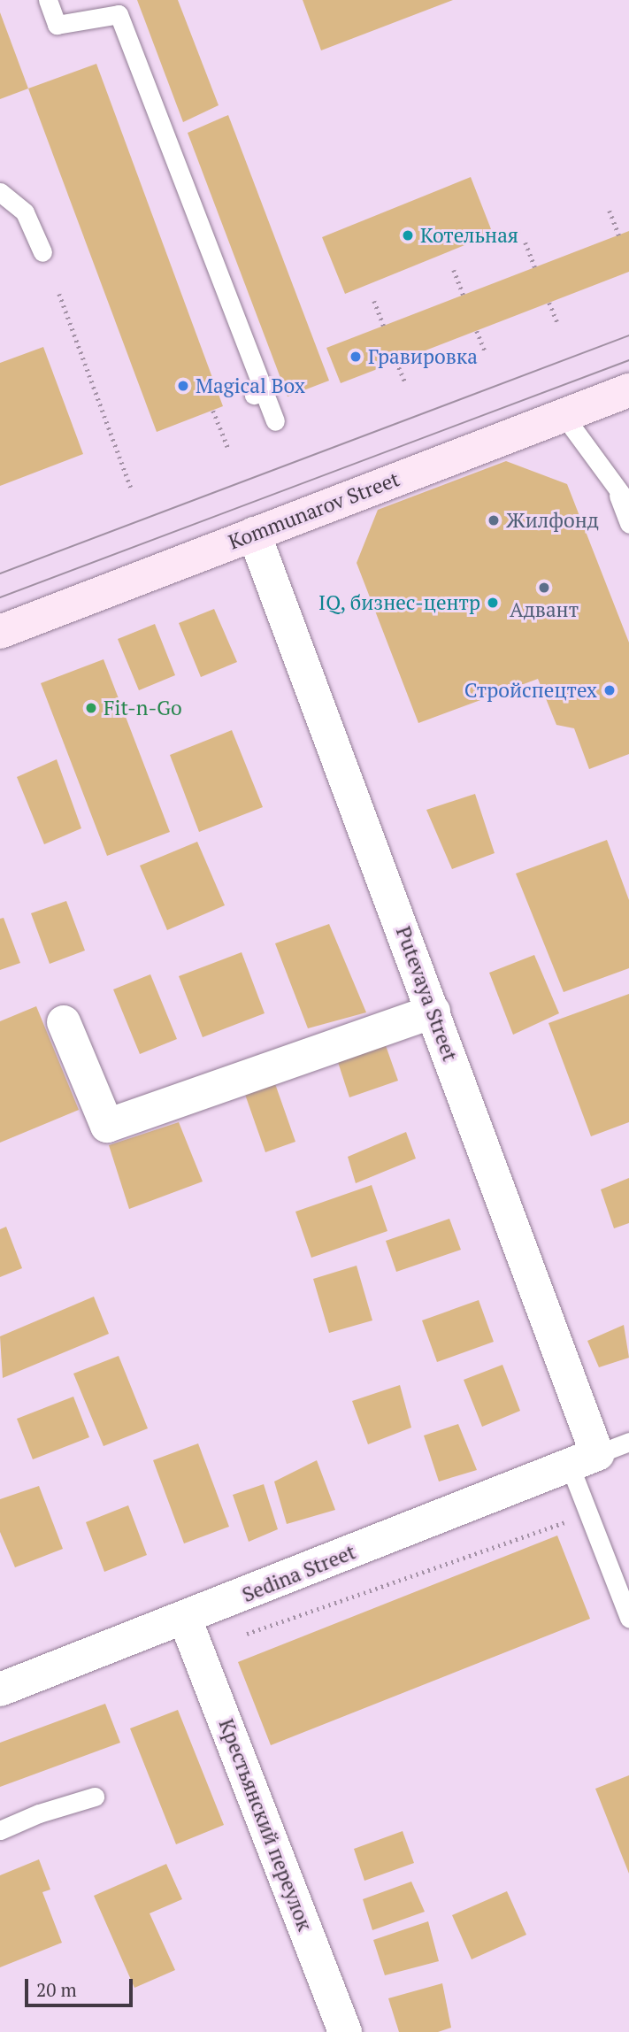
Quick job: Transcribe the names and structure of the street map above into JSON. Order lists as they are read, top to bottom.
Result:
{
  "streets": {
    "main road": ["Kommunarov Street"],
    "street": ["Putevaya Street", "Sedina Street", "Крестьянский переулок"]
  },
  "crossings": [
    ["Kommunarov Street", "Putevaya Street"],
    ["Putevaya Street", "Sedina Street"],
    ["Sedina Street", "Крестьянский переулок"]
  ],
  "places": [
    "Котельная",
    "Гравировка",
    "Magical Box",
    "Жилфонд",
    "Адвант",
    "IQ, бизнес-центр",
    "Стройспецтех",
    "Fit-n-Go"
  ],
  "scale_bar": "20 m"
}
